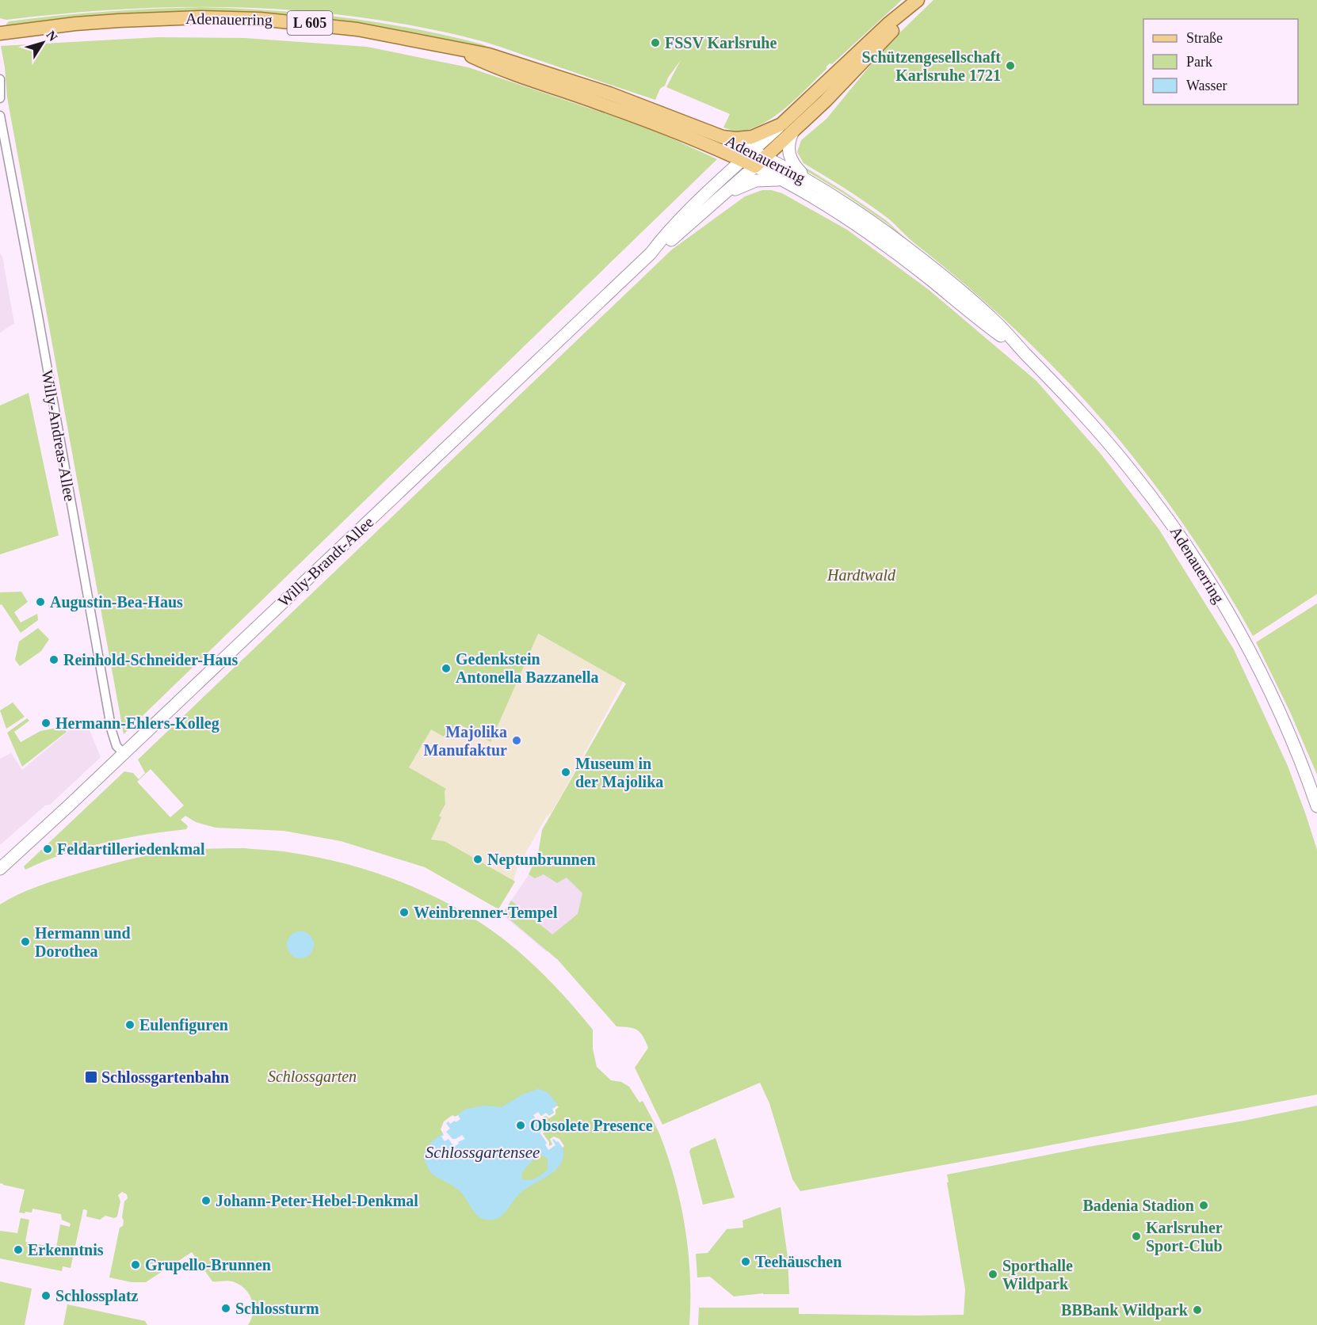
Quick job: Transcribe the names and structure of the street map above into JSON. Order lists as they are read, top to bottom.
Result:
{
  "streets": {
    "main road": ["Adenauerring", "L 605", "Willy-Brandt-Allee"],
    "street": ["Willy-Andreas-Allee"]
  },
  "crossings": [
    ["Adenauerring", "Willy-Brandt-Allee"],
    ["Willy-Andreas-Allee", "Willy-Brandt-Allee"]
  ],
  "water": ["Schlossgartensee"],
  "parks": ["Hardtwald", "Schlossgarten"],
  "places": {
    "other": [
      "FSSV Karlsruhe",
      "Schützengesellschaft Karlsruhe 1721",
      "Augustin-Bea-Haus",
      "Reinhold-Schneider-Haus",
      "Gedenkstein Antonella Bazzanella",
      "Hermann-Ehlers-Kolleg",
      "Majolika Manufaktur",
      "Museum in der Majolika",
      "Feldartilleriedenkmal",
      "Neptunbrunnen",
      "Weinbrenner-Tempel",
      "Hermann und Dorothea",
      "Eulenfiguren",
      "Obsolete Presence",
      "Johann-Peter-Hebel-Denkmal",
      "Badenia Stadion",
      "Karlsruher Sport-Club",
      "Erkenntnis",
      "Teehäuschen",
      "Grupello-Brunnen",
      "Sporthalle Wildpark",
      "Schlossplatz",
      "Schlossturm",
      "BBBank Wildpark"
    ],
    "transit": ["Schlossgartenbahn"]
  },
  "legend": ["Straße", "Park", "Wasser"],
  "north": "top right"
}
